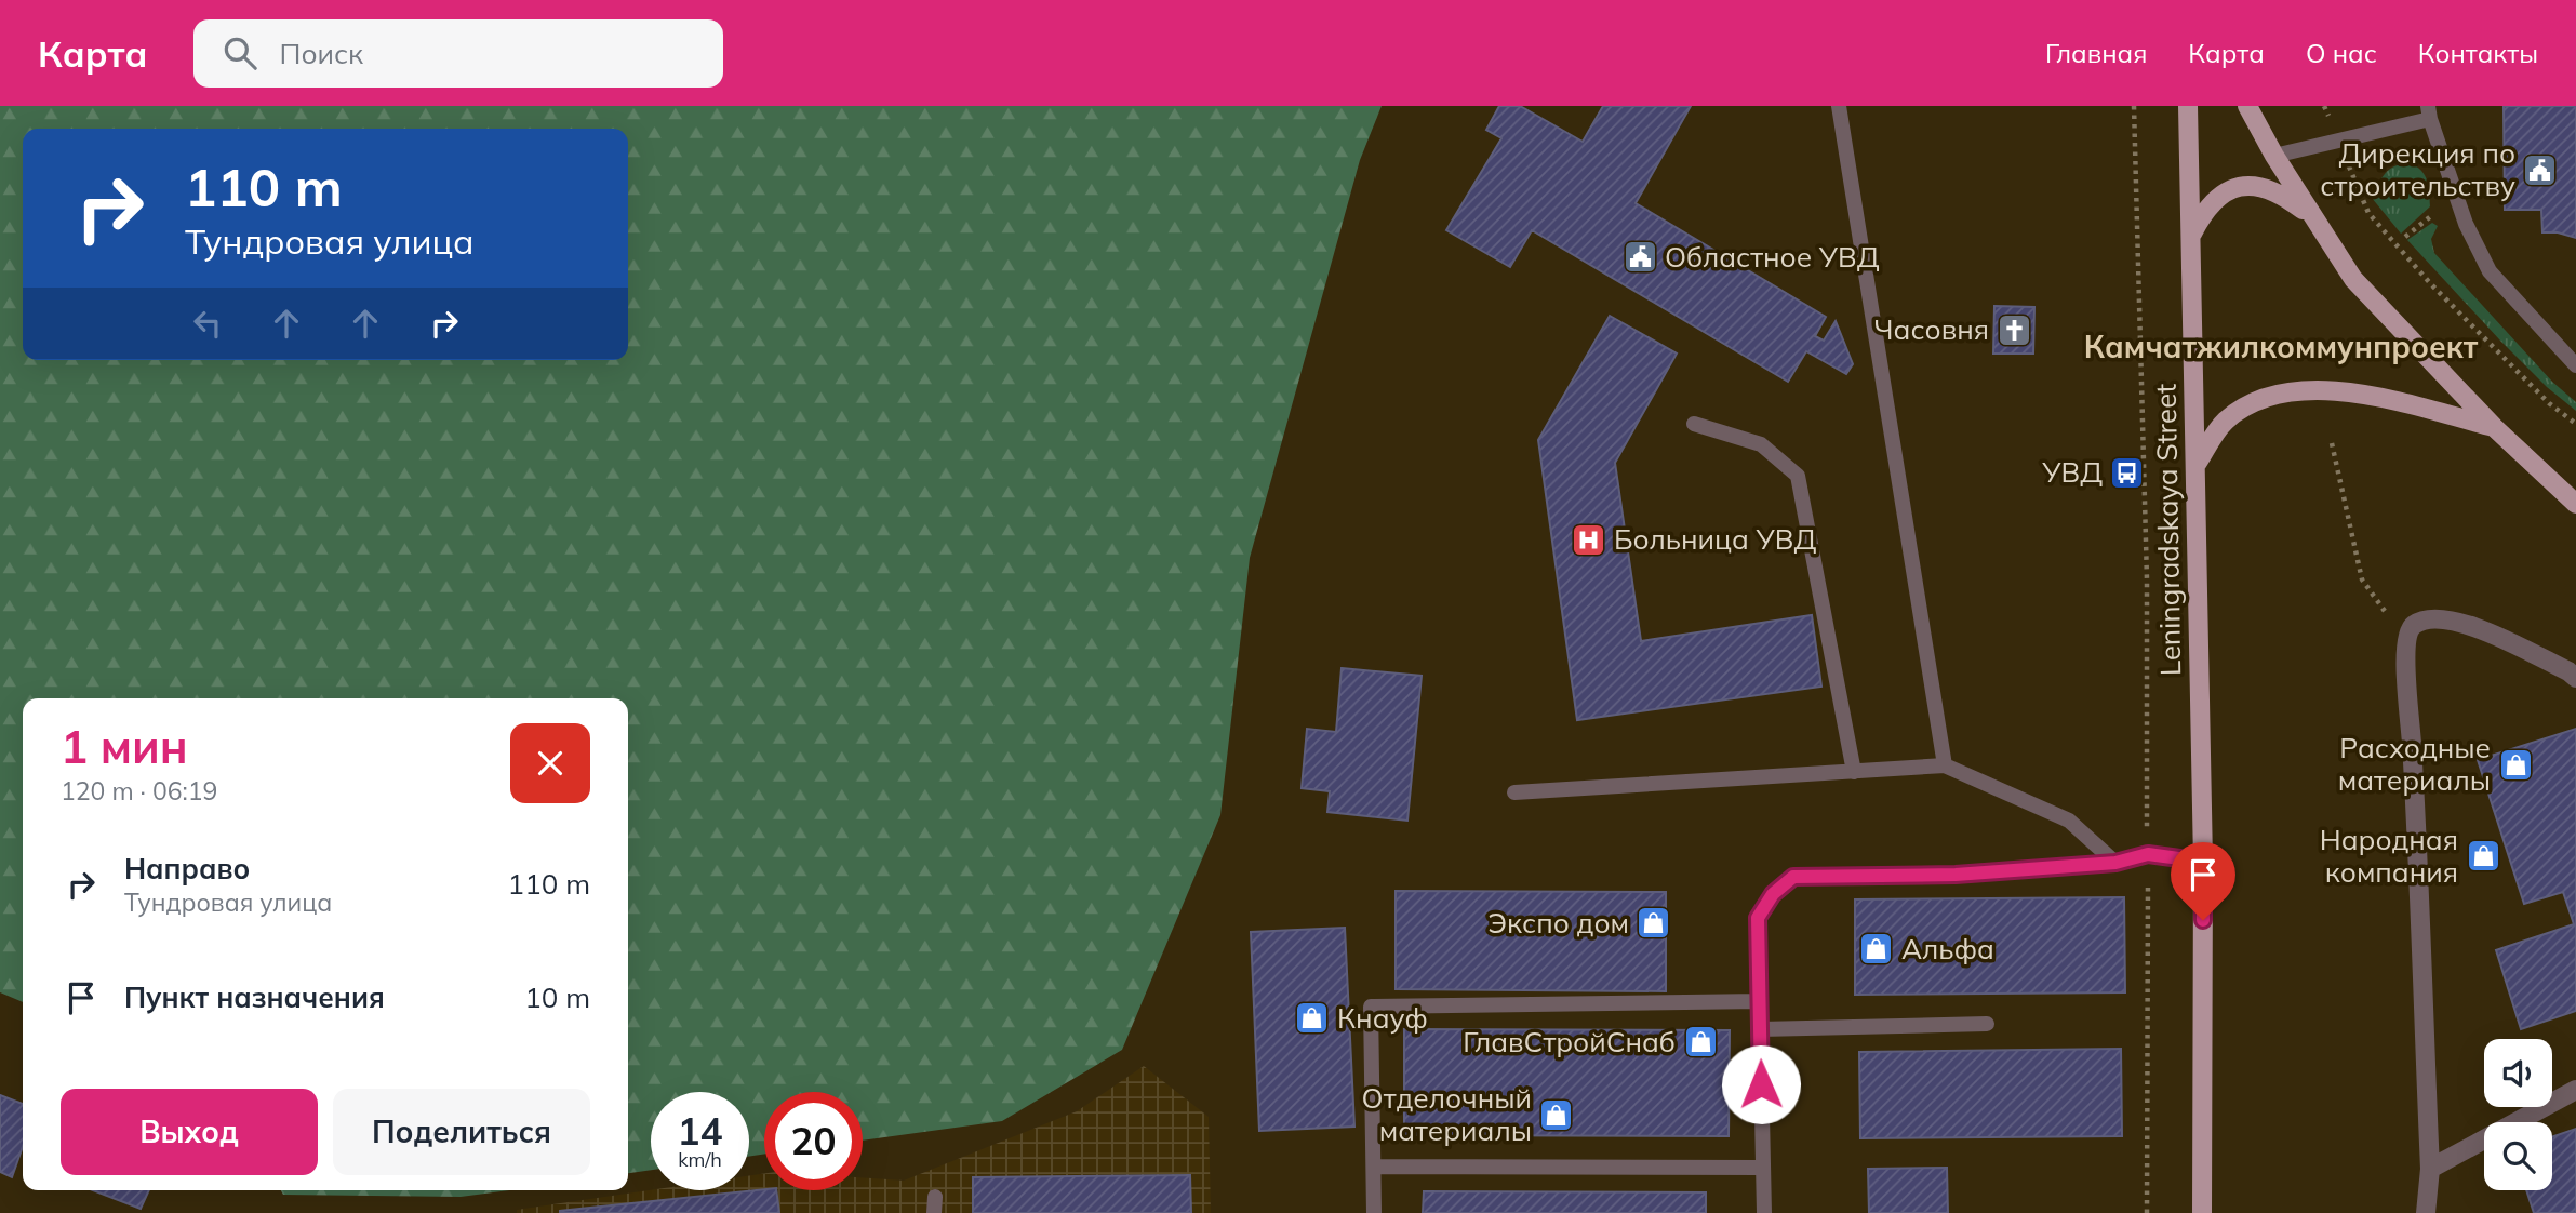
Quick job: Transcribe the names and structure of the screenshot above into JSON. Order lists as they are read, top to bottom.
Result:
{
  "streets": {
    "main road": ["Leningradskaya Street"]
  },
  "districts": ["Камчатжилкоммунпроект"],
  "places": {
    "public building": ["Дирекция по строительству", "Областное УВД"],
    "church": ["Часовня"],
    "bus stop": ["УВД"],
    "hospital": ["Больница УВД"],
    "shop": [
      "Расходные материалы",
      "Народная компания",
      "Экспо дом",
      "Альфа",
      "Кнауф",
      "ГлавСтройСнаб",
      "Отделочный материалы"
    ]
  },
  "page": {
    "header": "Карта",
    "search": "Поиск",
    "nav": [
      "Главная",
      "Карта",
      "О нас",
      "Контакты"
    ],
    "turn": ["110 m", "Тундровая улица"],
    "heading": ["1 мин", "120 m · 06:19"],
    "list": [
      {
        "name": "Направо",
        "note": "Тундровая улица",
        "value": "110 m"
      },
      {
        "name": "Пункт назначения",
        "value": "10 m"
      }
    ],
    "buttons": ["Выход", "Поделиться"],
    "speed": "14 km/h",
    "limit": "20"
  }
}
